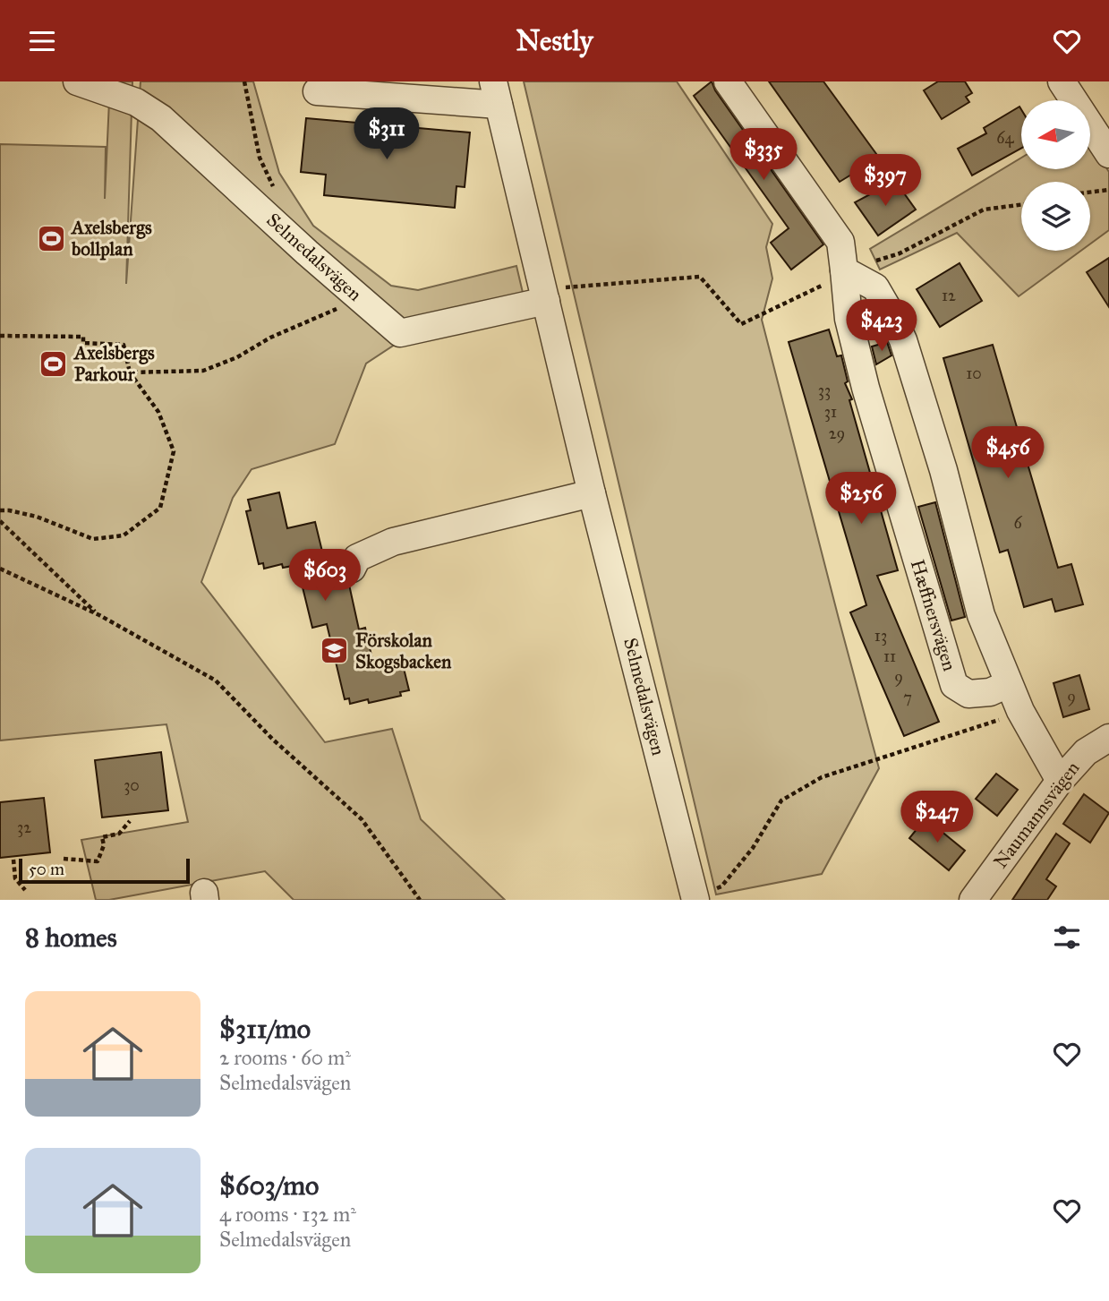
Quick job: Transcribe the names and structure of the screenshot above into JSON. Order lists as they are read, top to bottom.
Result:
{
  "streets": {
    "street": ["Selmedalsvägen", "Hæffnersvägen", "Naumannsvägen"]
  },
  "places": {
    "sports": ["Axelsbergs bollplan", "Axelsbergs Parkour"],
    "school or university": ["Förskolan Skogsbacken"]
  },
  "house_numbers": [
    "64",
    "12",
    "10",
    "33",
    "31",
    "29",
    "6",
    "13",
    "11",
    "9",
    "9",
    "7",
    "30",
    "32"
  ],
  "scale_bar": "50 m",
  "north": "left",
  "page": {
    "header": "Nestly",
    "price": [
      "$311",
      "$335",
      "$397",
      "$423",
      "$456",
      "$256",
      "$603",
      "$247"
    ],
    "scale": "50 m",
    "heading": "8 homes",
    "list": [
      {
        "name": "$311/mo",
        "note": "2 rooms · 60 m² · Selmedalsvägen"
      },
      {
        "name": "$603/mo",
        "note": "4 rooms · 132 m² · Selmedalsvägen"
      }
    ]
  }
}
